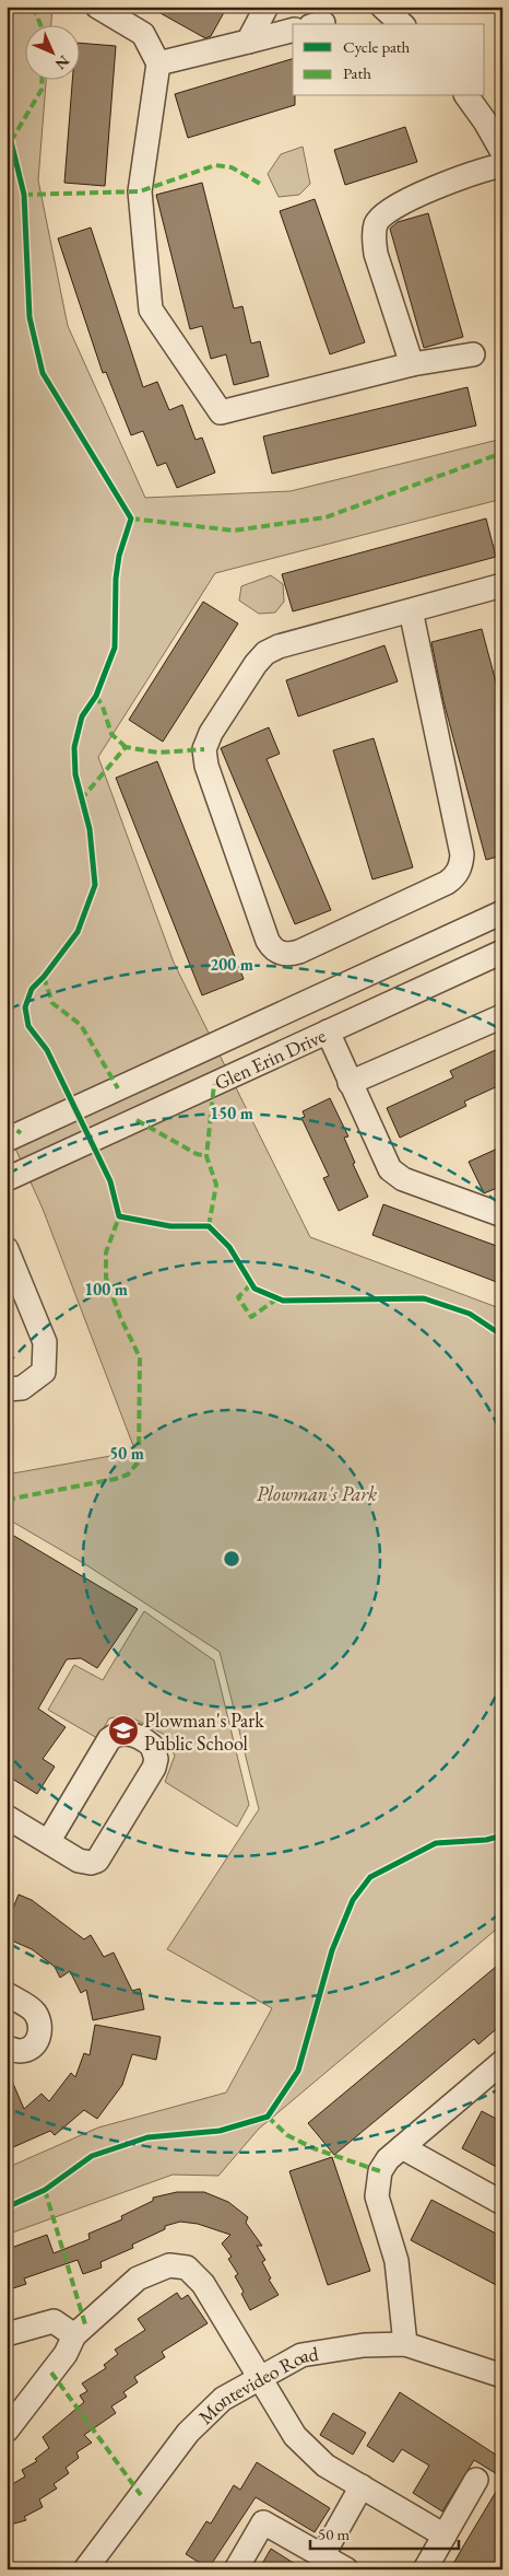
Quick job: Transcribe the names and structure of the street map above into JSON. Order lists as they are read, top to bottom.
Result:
{
  "streets": {
    "street": ["Glen Erin Drive", "Montevideo Road"]
  },
  "parks": ["Plowman's Park"],
  "places": {
    "school or university": ["Plowman's Park Public School"]
  },
  "legend": ["Cycle path", "Path"],
  "scale_bar": "50 m",
  "north": "bottom right",
  "rings": [
    "200 m",
    "150 m",
    "100 m",
    "50 m"
  ]
}
